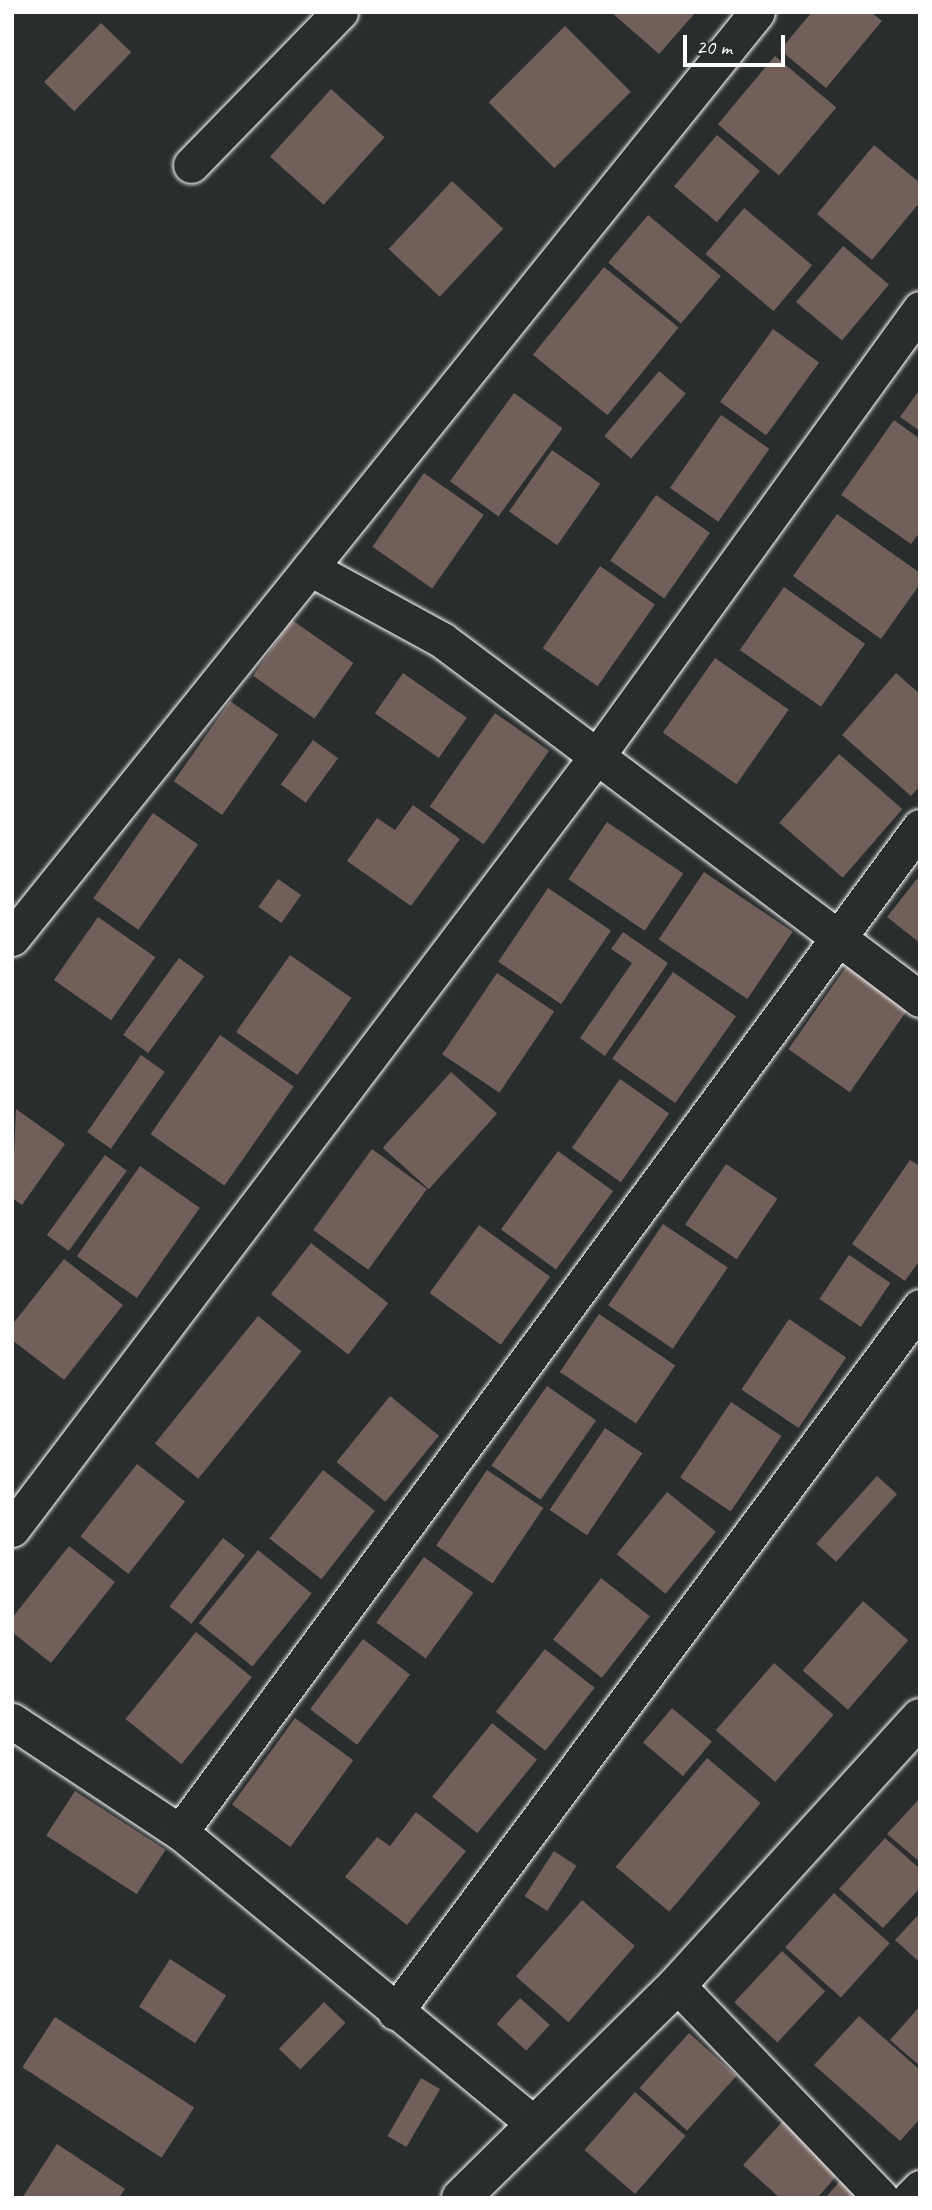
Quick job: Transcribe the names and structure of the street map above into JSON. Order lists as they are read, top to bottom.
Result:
{
  "scale_bar": "20 m"
}
